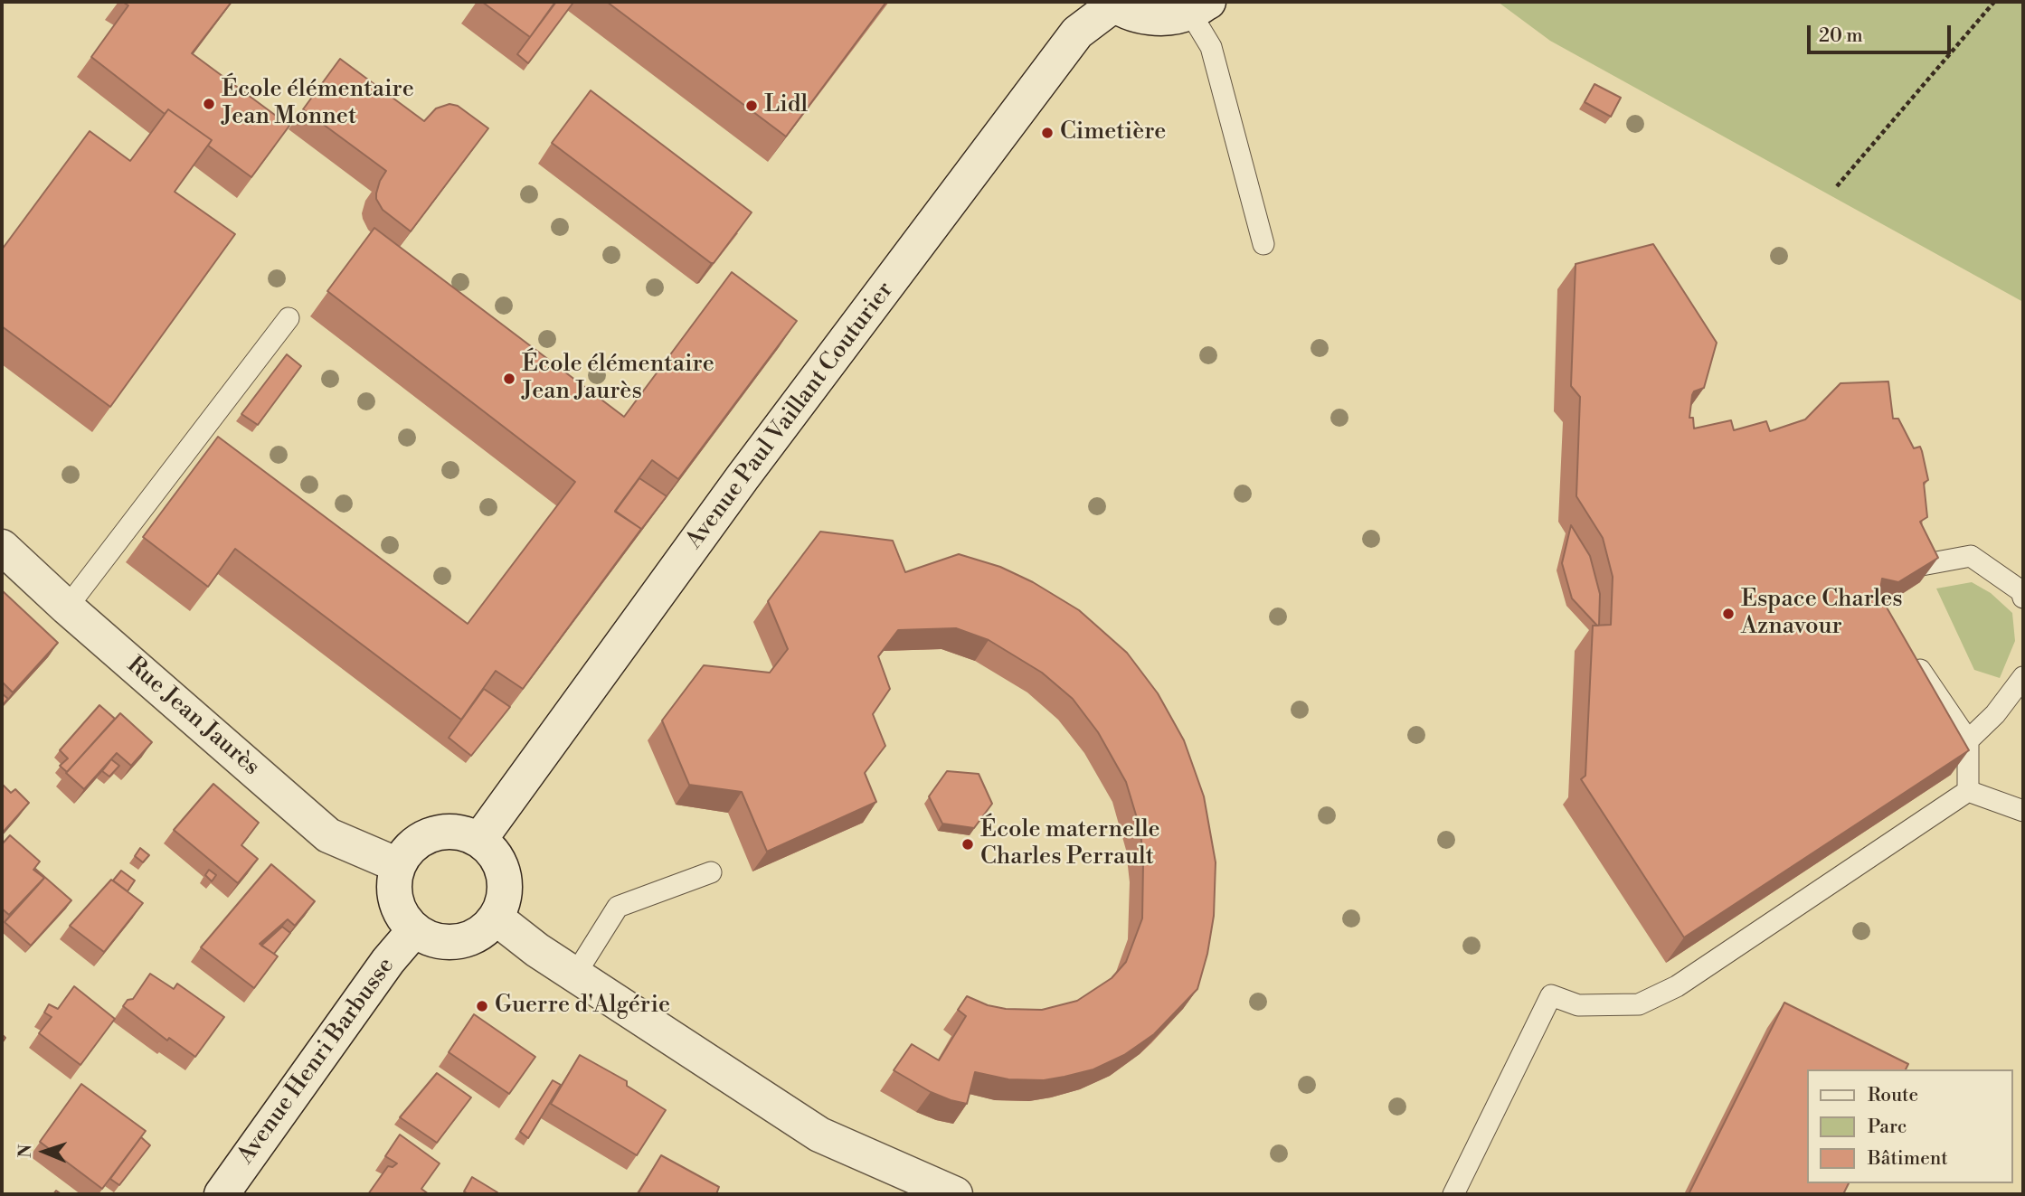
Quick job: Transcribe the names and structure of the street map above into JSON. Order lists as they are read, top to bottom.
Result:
{
  "streets": {
    "street": ["Avenue Paul Vaillant Couturier", "Rue Jean Jaurès", "Avenue Henri Barbusse"]
  },
  "crossings": [
    ["Avenue Paul Vaillant Couturier", "Rue Jean Jaurès"],
    ["Avenue Paul Vaillant Couturier", "Avenue Henri Barbusse"],
    ["Rue Jean Jaurès", "Avenue Henri Barbusse"]
  ],
  "places": [
    "École élémentaire Jean Monnet",
    "Lidl",
    "Cimetière",
    "École élémentaire Jean Jaurès",
    "Espace Charles Aznavour",
    "École maternelle Charles Perrault",
    "Guerre d'Algérie"
  ],
  "legend": ["Route", "Parc", "Bâtiment"],
  "scale_bar": "20 m",
  "north": "left"
}
